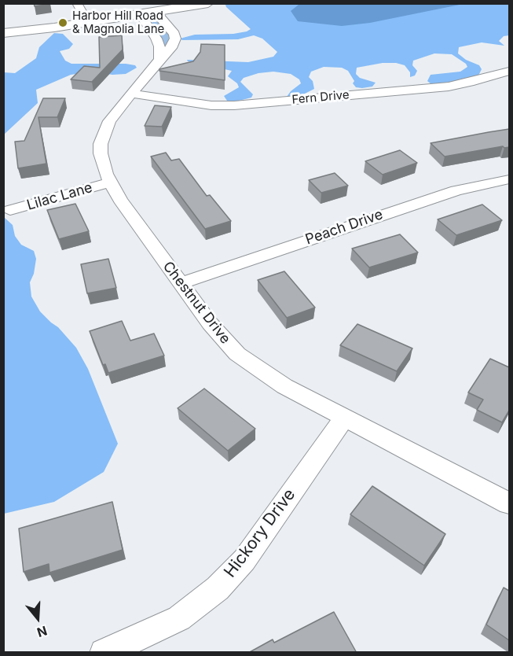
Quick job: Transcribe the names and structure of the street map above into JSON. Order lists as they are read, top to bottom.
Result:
{
  "streets": {
    "street": [
      "Fern Drive",
      "Lilac Lane",
      "Peach Drive",
      "Chestnut Drive",
      "Hickory Drive"
    ]
  },
  "crossings": [
    ["Fern Drive", "Chestnut Drive"],
    ["Lilac Lane", "Chestnut Drive"],
    ["Peach Drive", "Chestnut Drive"],
    ["Chestnut Drive", "Hickory Drive"]
  ],
  "places": ["Harbor Hill Road & Magnolia Lane"],
  "north": "bottom"
}
